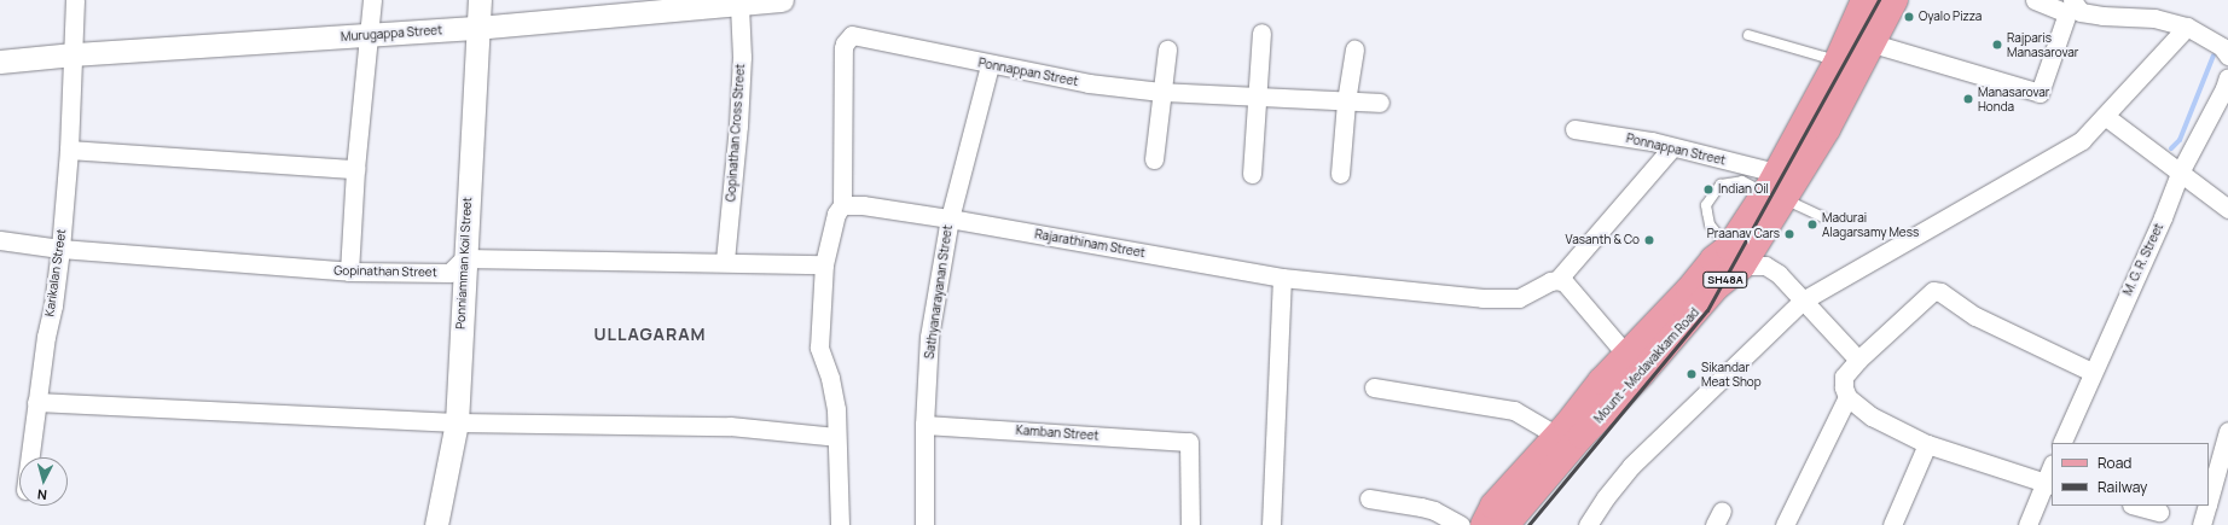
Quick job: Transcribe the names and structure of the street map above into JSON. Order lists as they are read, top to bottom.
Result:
{
  "streets": {
    "main road": ["SH48A", "Mount - Medavakkam Road"],
    "street": [
      "Murugappa Street",
      "Ponnappan Street",
      "Gopinathan Cross Street",
      "Rajarathinam Street",
      "M. G. R. Street",
      "Ponniamman Koil Street",
      "Gopinathan Street",
      "Karikalan Street",
      "Sathyanarayanan Street",
      "Kamban Street"
    ]
  },
  "crossings": [
    ["Murugappa Street", "Gopinathan Cross Street"],
    ["Murugappa Street", "Ponniamman Koil Street"],
    ["Murugappa Street", "Karikalan Street"],
    ["Ponnappan Street", "Rajarathinam Street"],
    ["Ponnappan Street", "Sathyanarayanan Street"],
    ["Ponnappan Street", "Mount - Medavakkam Road"],
    ["Rajarathinam Street", "Sathyanarayanan Street"],
    ["Ponniamman Koil Street", "Gopinathan Street"],
    ["Gopinathan Street", "Karikalan Street"],
    ["Sathyanarayanan Street", "Kamban Street"]
  ],
  "districts": ["ULLAGARAM"],
  "places": [
    "Oyalo Pizza",
    "Rajparis Manasarovar",
    "Manasarovar Honda",
    "Indian Oil",
    "Madurai Alagarsamy Mess",
    "Praanav Cars",
    "Vasanth & Co",
    "Sikandar Meat Shop"
  ],
  "legend": ["Road", "Railway"],
  "north": "bottom"
}
